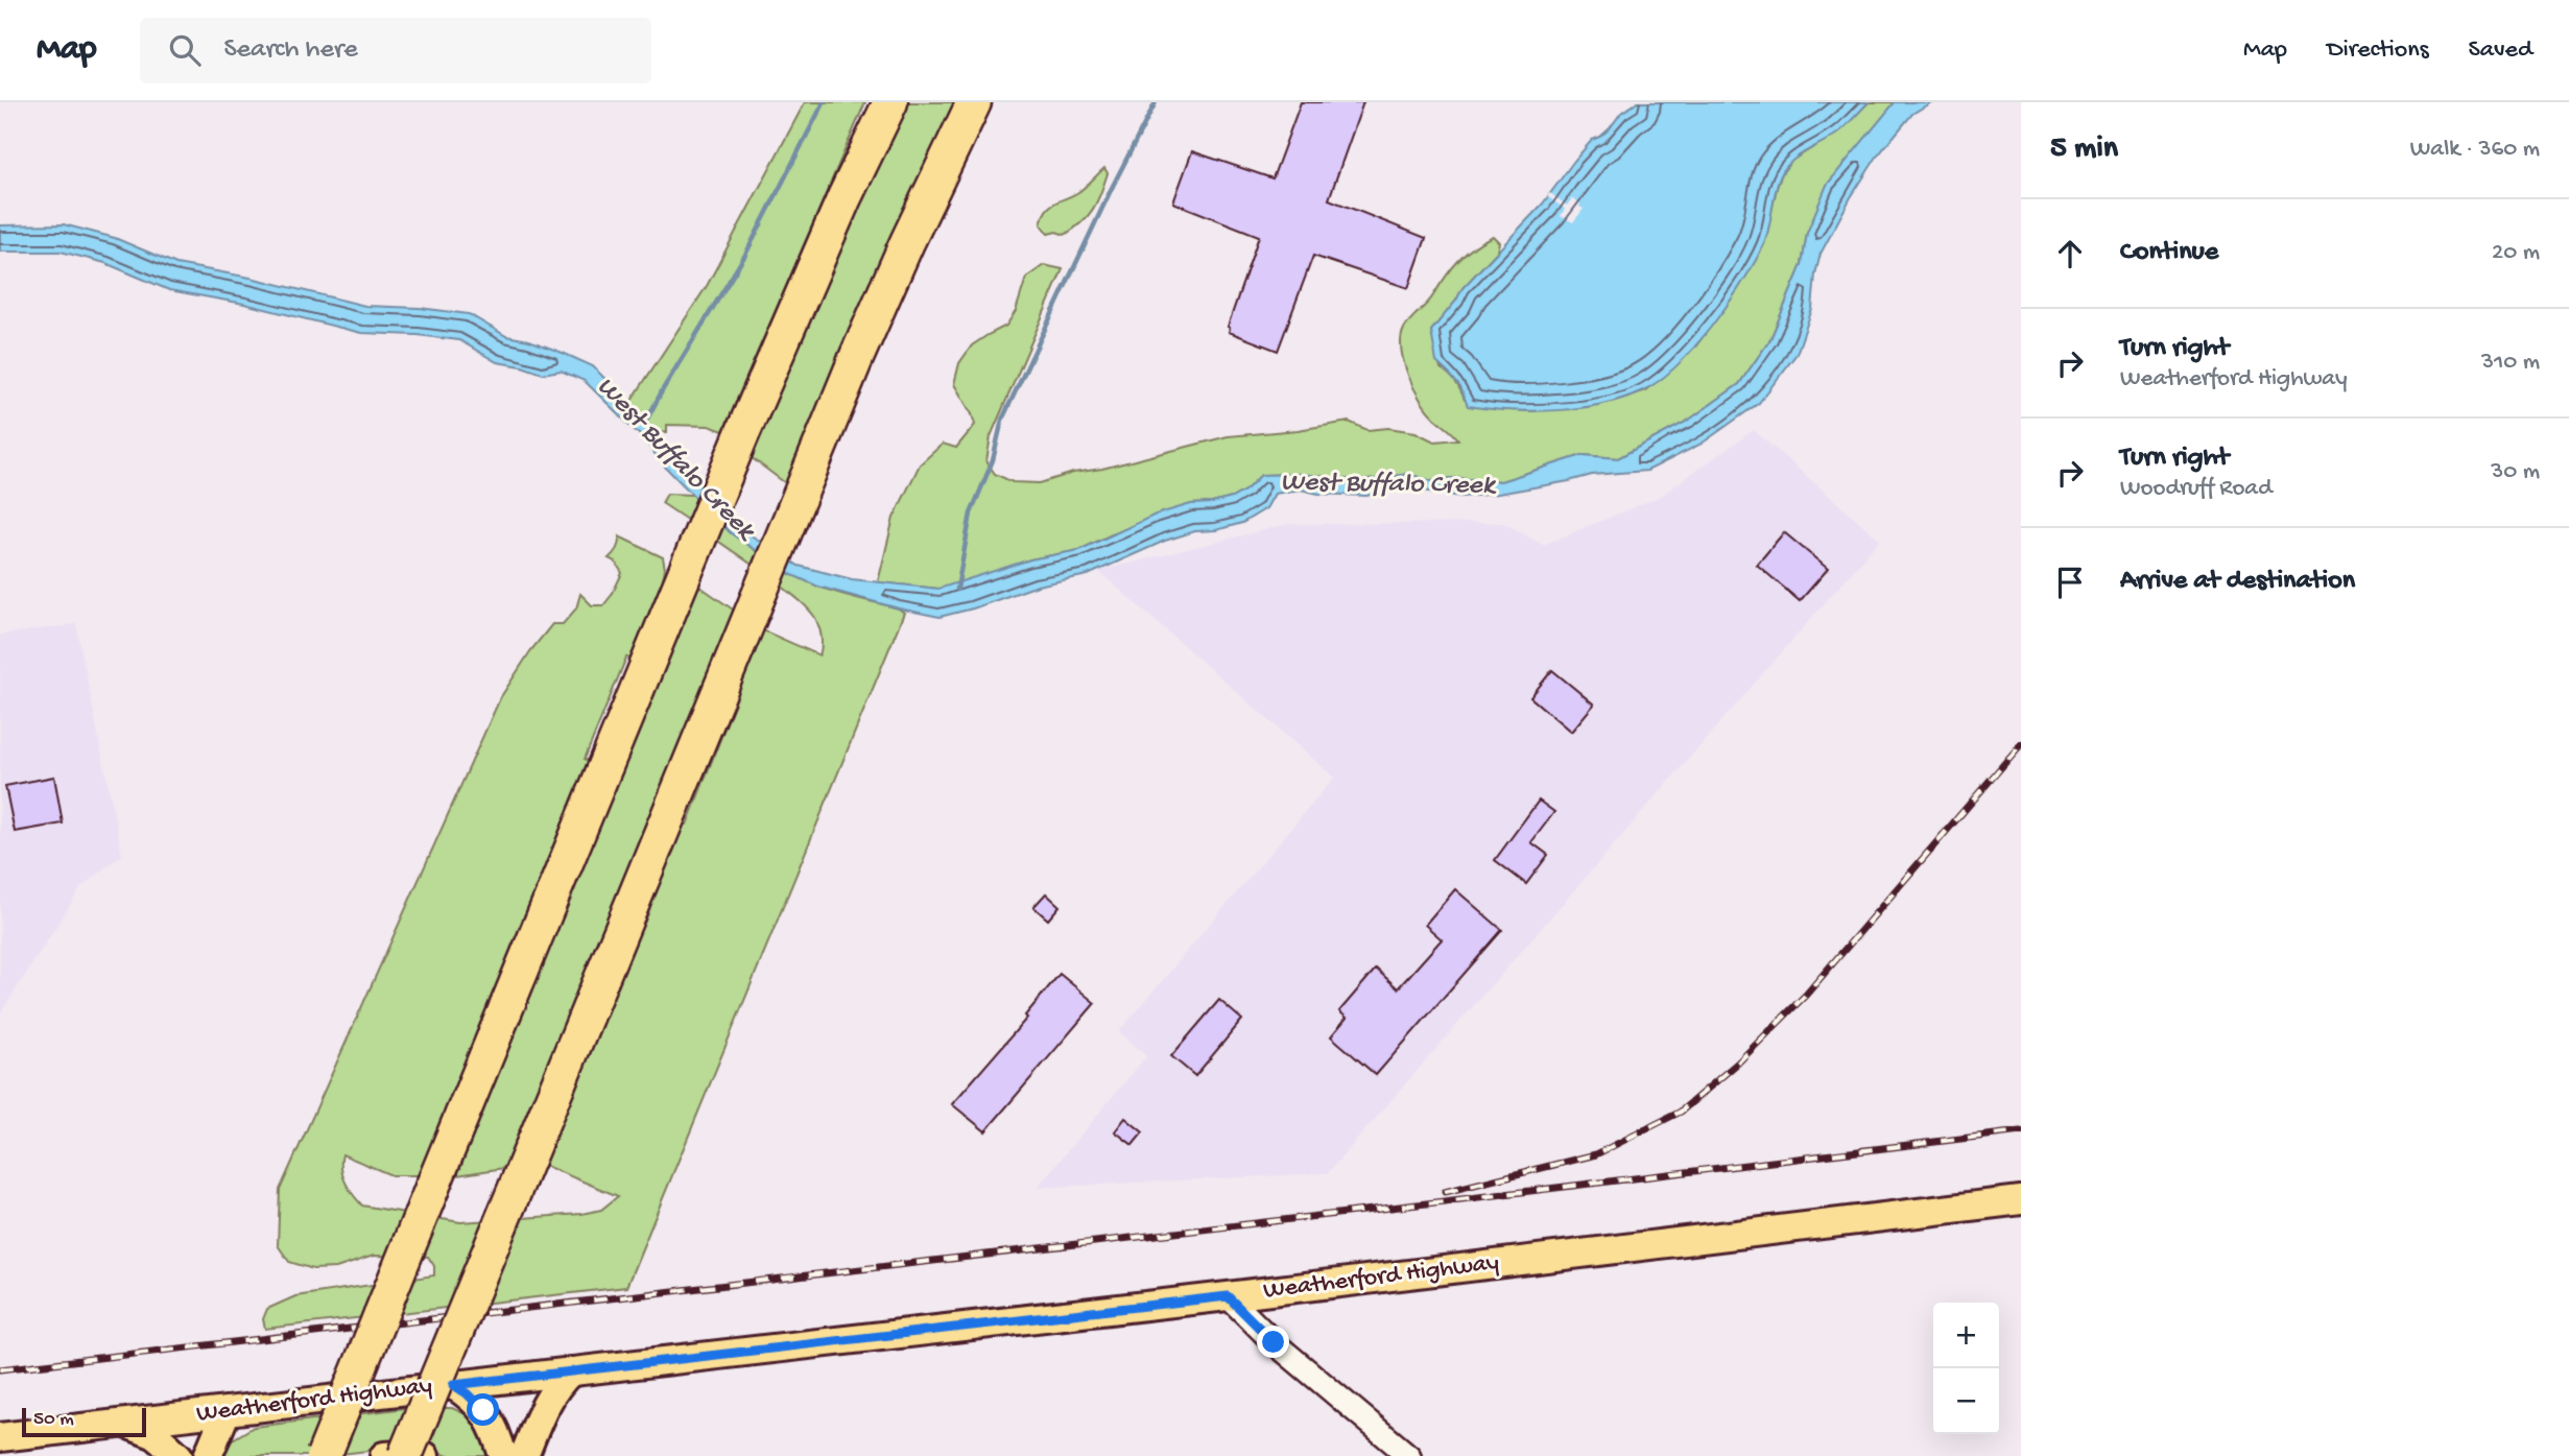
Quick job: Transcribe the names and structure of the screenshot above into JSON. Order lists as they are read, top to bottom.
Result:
{
  "streets": {
    "main road": ["Weatherford Highway"]
  },
  "water": ["West Buffalo Creek"],
  "scale_bar": "50 m",
  "page": {
    "header": "Map",
    "search": "Search here",
    "nav": ["Map", "Directions", "Saved"],
    "heading": ["5 min", "Walk · 360 m"],
    "list": [
      ["Continue", "20 m"],
      ["Turn right", "Weatherford Highway", "310 m"],
      ["Turn right", "Woodruff Road", "30 m"],
      "Arrive at destination"
    ],
    "map_buttons": ["+", "−"],
    "scale": "50 m"
  }
}
